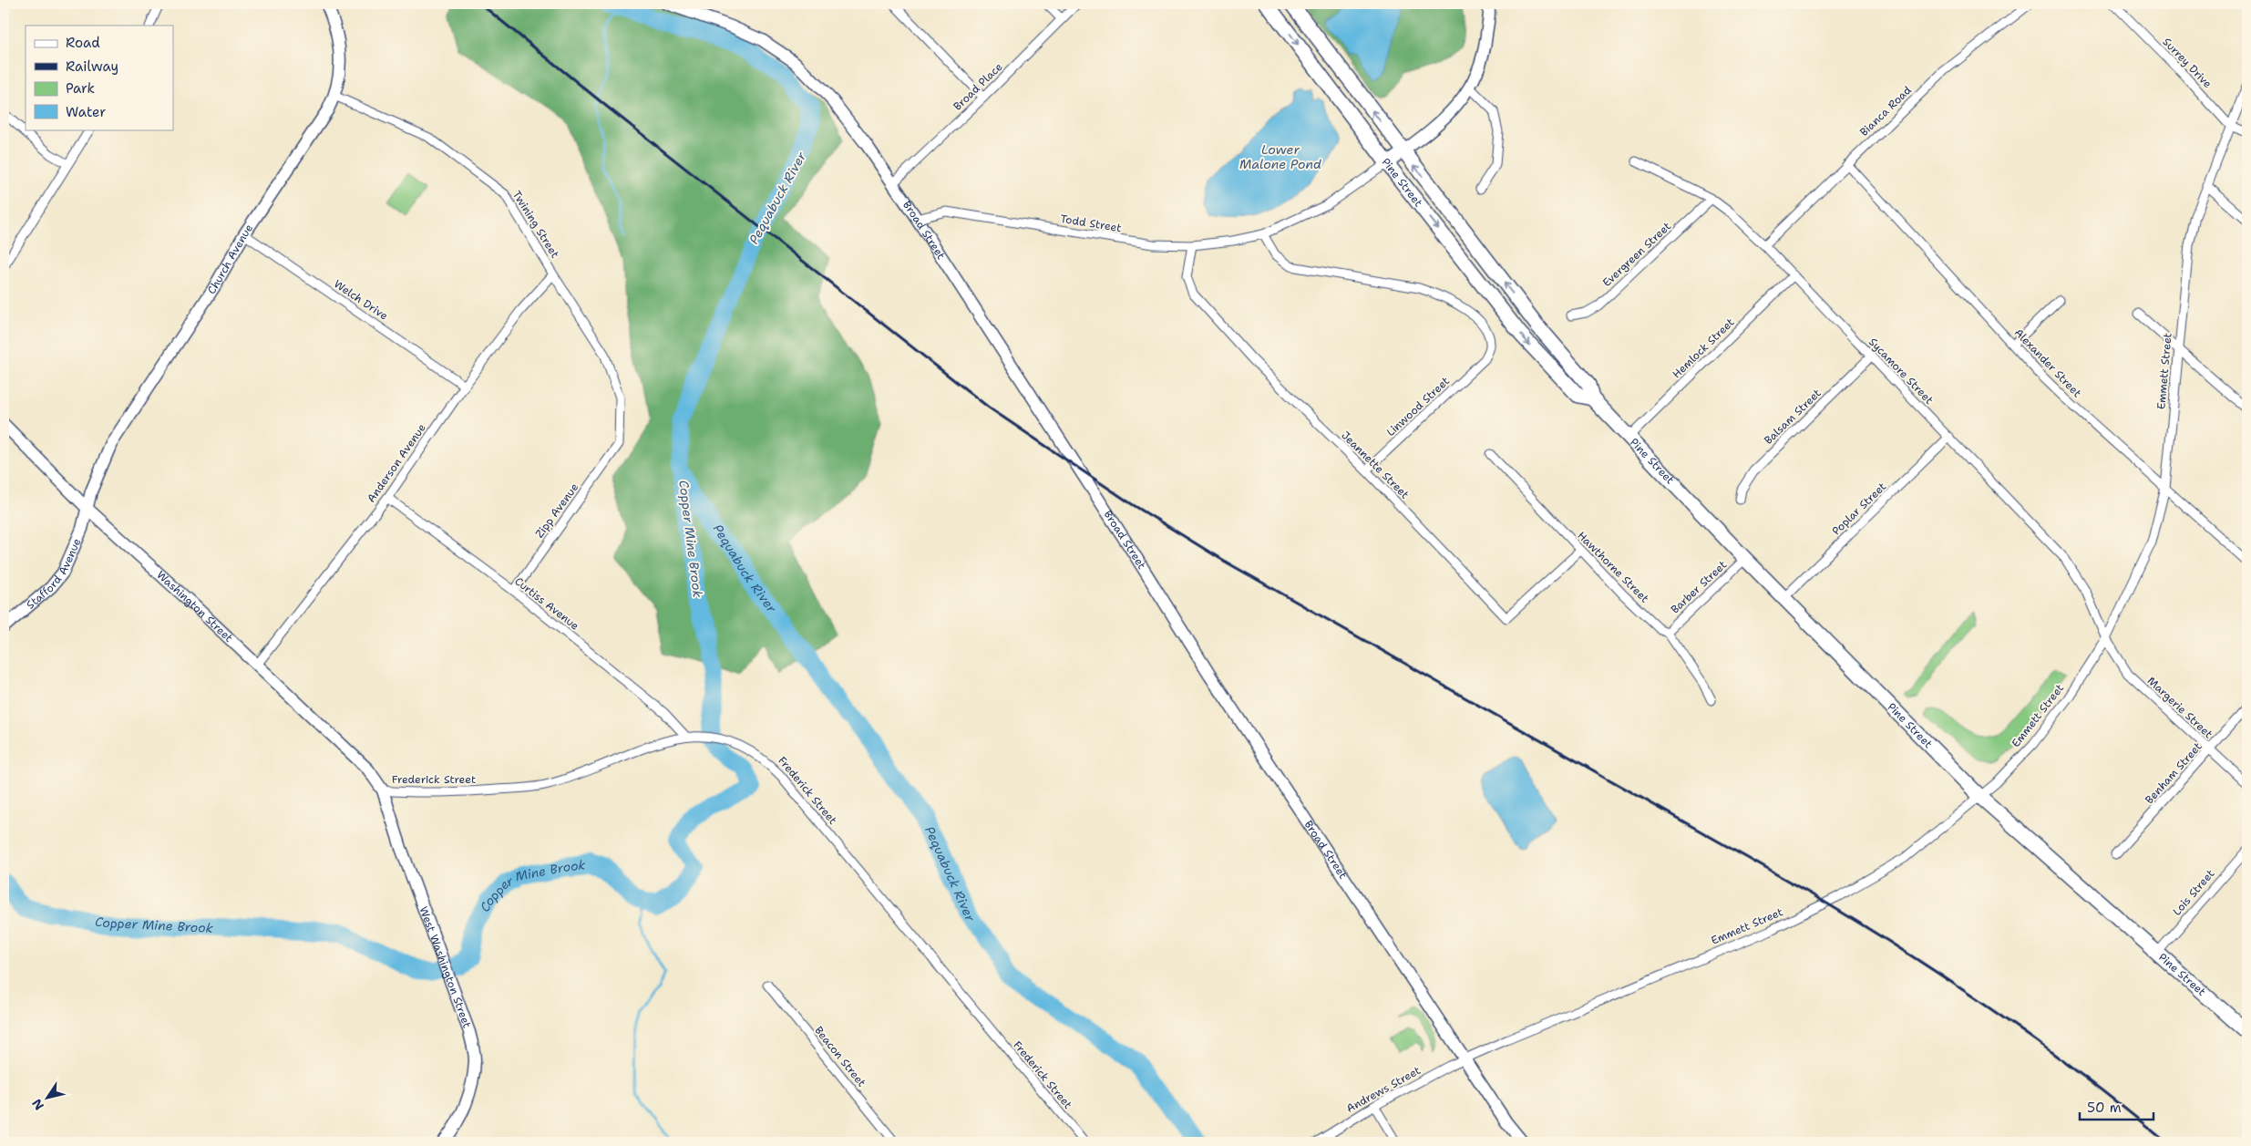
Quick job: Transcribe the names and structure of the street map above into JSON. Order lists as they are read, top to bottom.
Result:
{
  "streets": {
    "highway": ["Pine Street"],
    "main road": [
      "Broad Street",
      "Church Avenue",
      "Stafford Avenue",
      "Washington Street",
      "West Washington Street"
    ],
    "street": [
      "Surrey Drive",
      "Broad Place",
      "Bianca Road",
      "Todd Street",
      "Twining Street",
      "Evergreen Street",
      "Welch Drive",
      "Hemlock Street",
      "Alexander Street",
      "Sycamore Street",
      "Emmett Street",
      "Linwood Street",
      "Balsam Street",
      "Anderson Avenue",
      "Jeannette Street",
      "Poplar Street",
      "Zipp Avenue",
      "Hawthorne Street",
      "Barber Street",
      "Curtiss Avenue",
      "Margerie Street",
      "Benham Street",
      "Frederick Street",
      "Lois Street",
      "Beacon Street",
      "Andrews Street"
    ]
  },
  "crossings": [
    ["Surrey Drive", "Emmett Street"],
    ["Broad Place", "Broad Street"],
    ["Bianca Road", "Alexander Street"],
    ["Bianca Road", "Sycamore Street"],
    ["Pine Street", "Todd Street"],
    ["Pine Street", "Hemlock Street"],
    ["Pine Street", "Emmett Street"],
    ["Pine Street", "Poplar Street"],
    ["Pine Street", "Barber Street"],
    ["Pine Street", "Lois Street"],
    ["Todd Street", "Broad Street"],
    ["Todd Street", "Linwood Street"],
    ["Todd Street", "Jeannette Street"],
    ["Twining Street", "Church Avenue"],
    ["Twining Street", "Anderson Avenue"],
    ["Twining Street", "Zipp Avenue"],
    ["Broad Street", "Emmett Street"],
    ["Broad Street", "Andrews Street"],
    ["Evergreen Street", "Sycamore Street"],
    ["Church Avenue", "Welch Drive"],
    ["Church Avenue", "Stafford Avenue"],
    ["Church Avenue", "Washington Street"],
    ["Welch Drive", "Anderson Avenue"],
    ["Hemlock Street", "Sycamore Street"],
    ["Alexander Street", "Emmett Street"],
    ["Sycamore Street", "Emmett Street"],
    ["Sycamore Street", "Balsam Street"],
    ["Sycamore Street", "Poplar Street"],
    ["Sycamore Street", "Margerie Street"],
    ["Emmett Street", "Margerie Street"],
    ["Emmett Street", "Andrews Street"],
    ["Linwood Street", "Jeannette Street"],
    ["Anderson Avenue", "Curtiss Avenue"],
    ["Anderson Avenue", "Washington Street"],
    ["Jeannette Street", "Hawthorne Street"],
    ["Zipp Avenue", "Curtiss Avenue"],
    ["Hawthorne Street", "Barber Street"],
    ["Stafford Avenue", "Washington Street"],
    ["Curtiss Avenue", "Frederick Street"],
    ["Washington Street", "Frederick Street"],
    ["Washington Street", "West Washington Street"],
    ["Margerie Street", "Benham Street"],
    ["Frederick Street", "West Washington Street"]
  ],
  "water": ["Lower Malone Pond", "Pequabuck River", "Copper Mine Brook"],
  "legend": [
    "Road",
    "Railway",
    "Park",
    "Water"
  ],
  "scale_bar": "50 m",
  "north": "bottom left"
}
